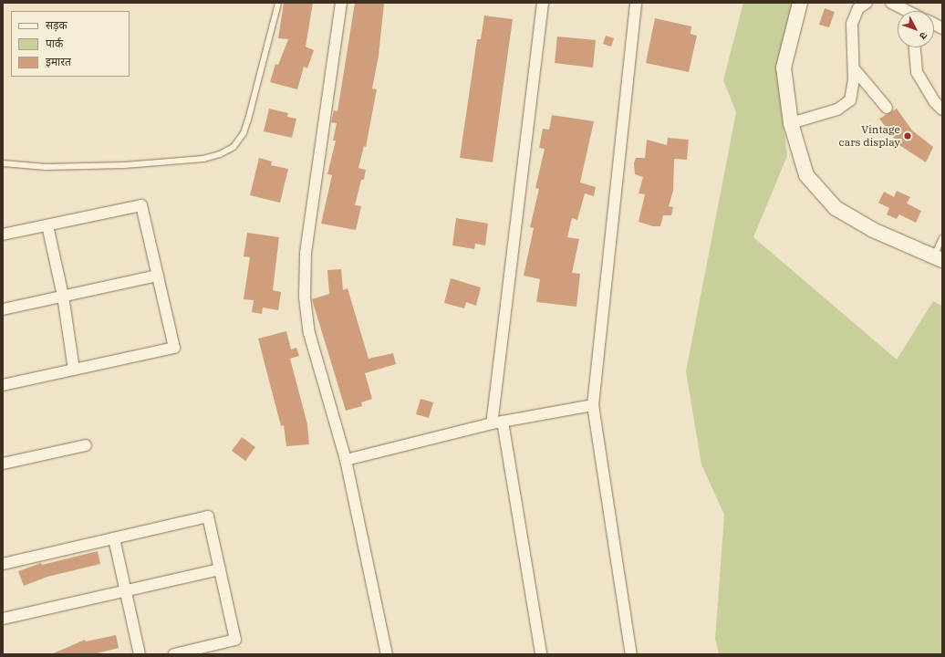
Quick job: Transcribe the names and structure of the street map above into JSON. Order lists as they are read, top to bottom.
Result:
{
  "places": ["Vintage cars display"],
  "legend": ["सड़क", "पार्क", "इमारत"],
  "north": "bottom right"
}
